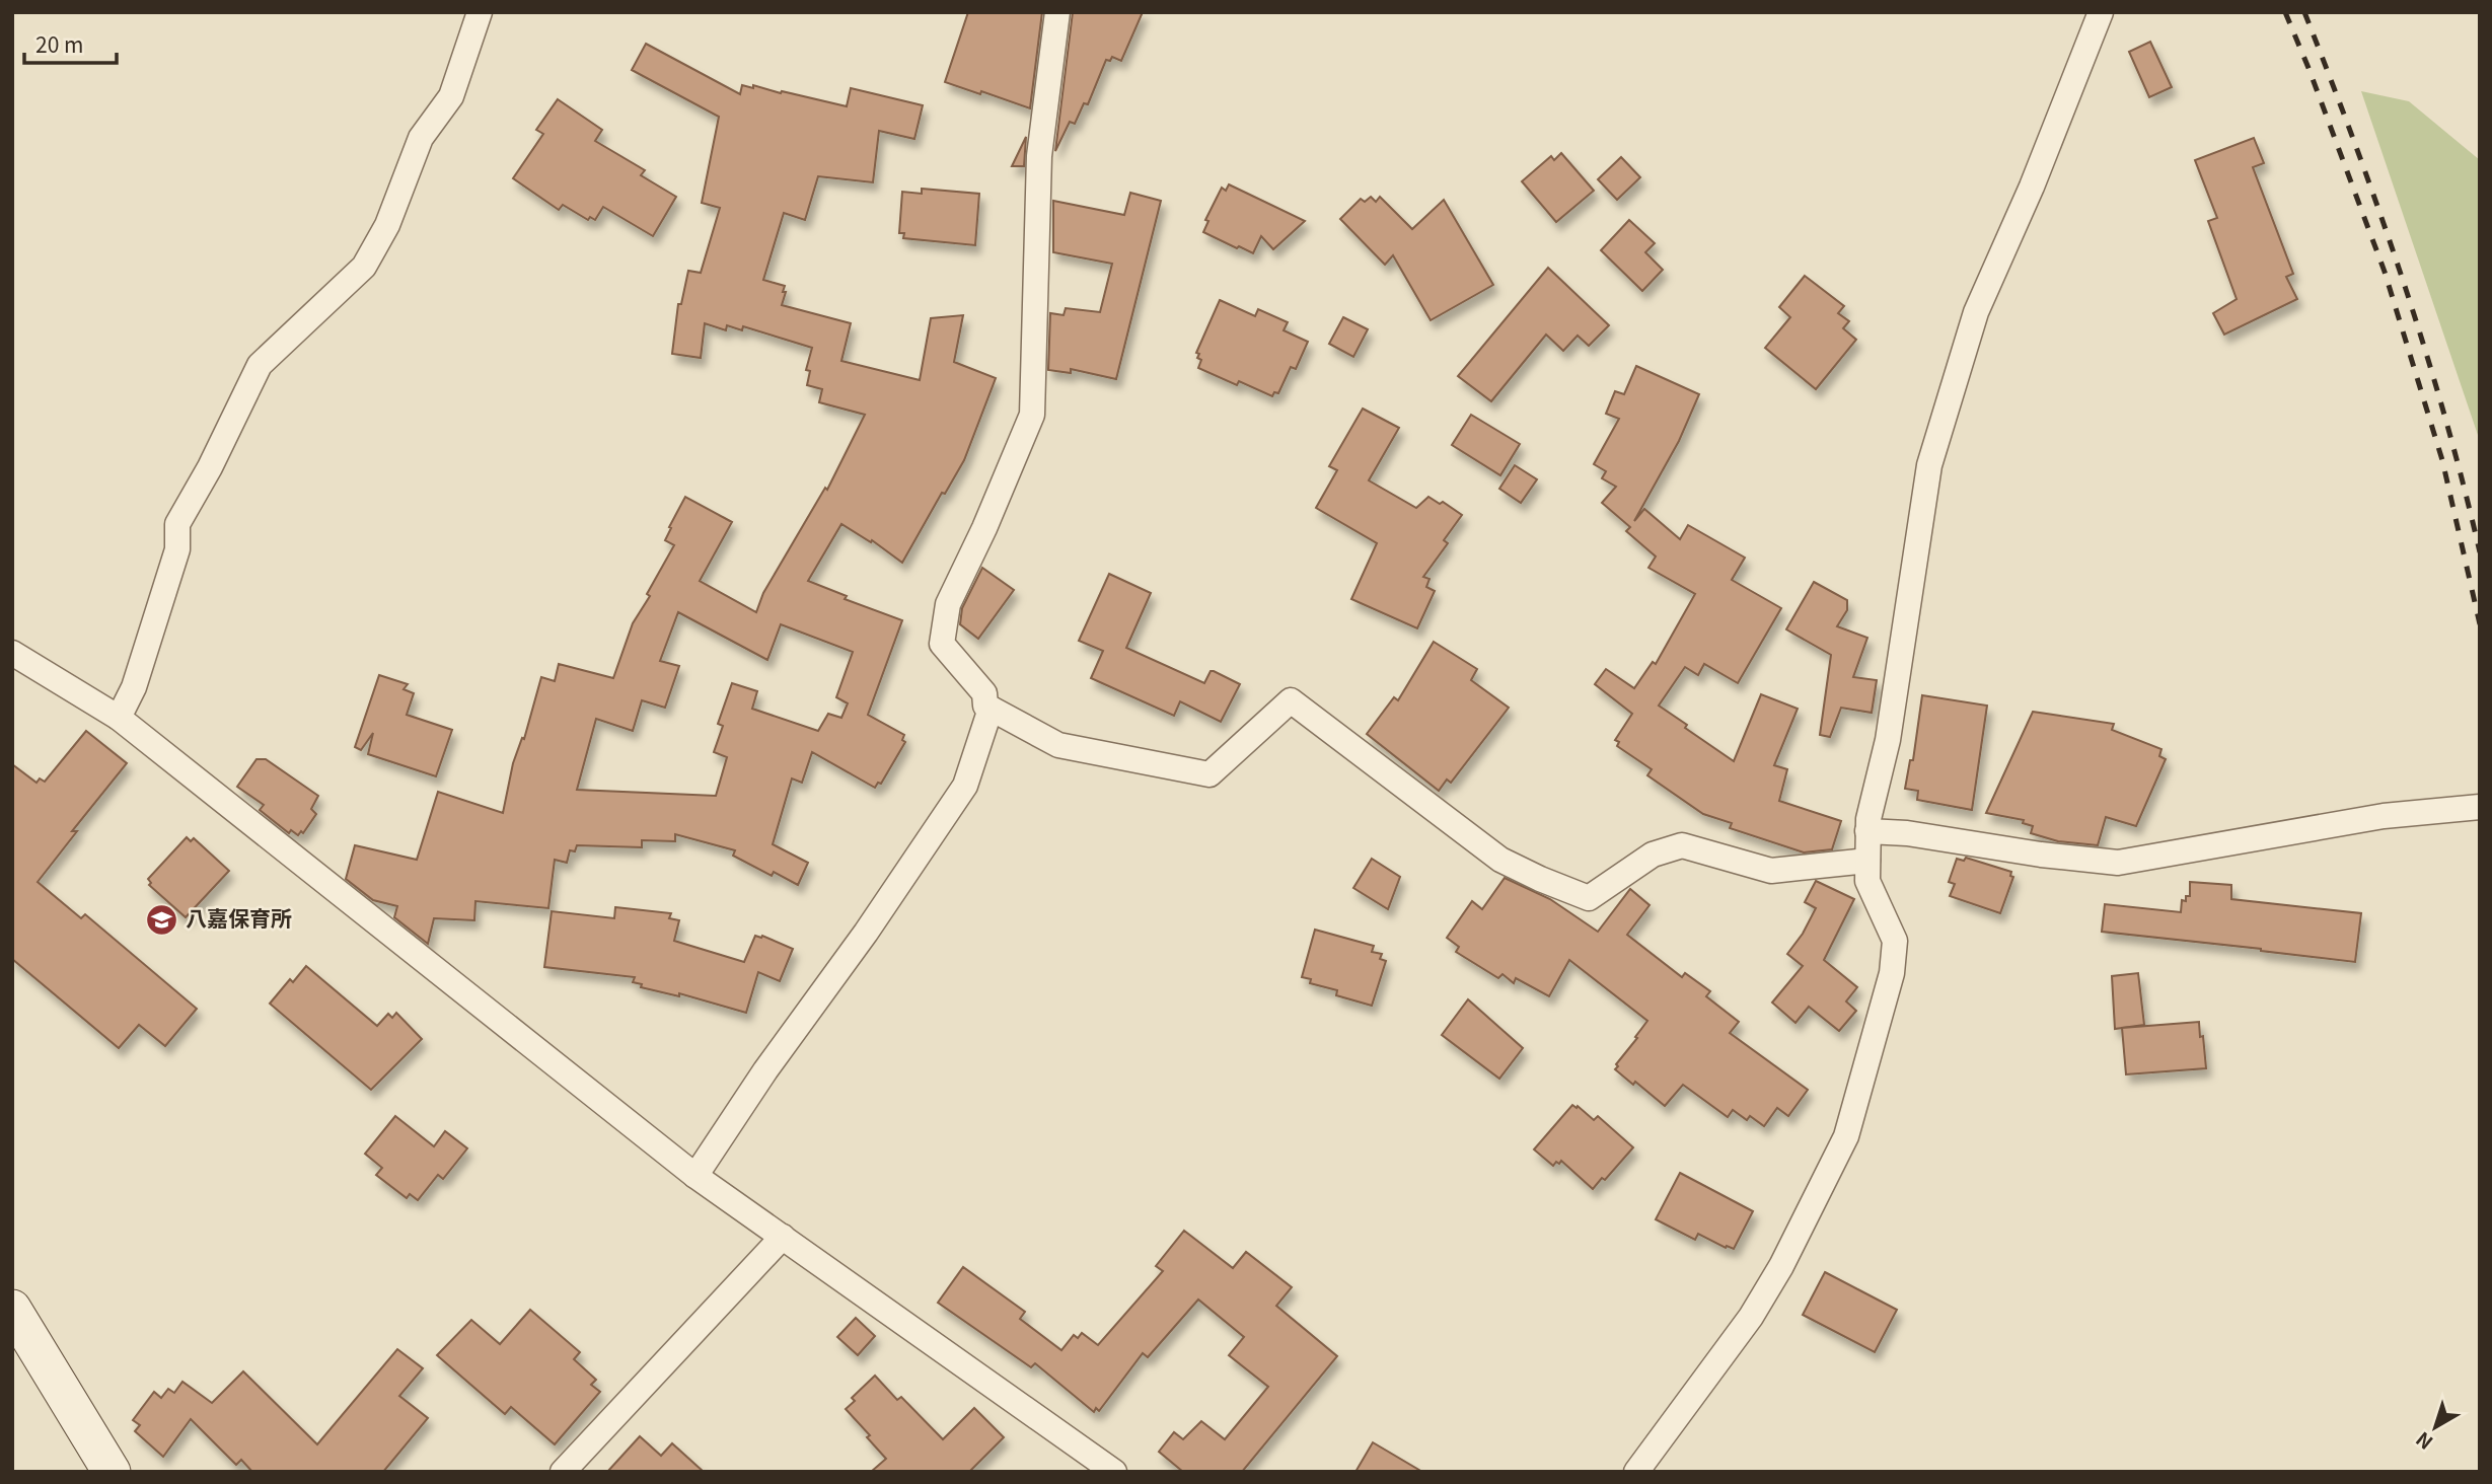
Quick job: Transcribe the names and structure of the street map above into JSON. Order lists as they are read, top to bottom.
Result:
{
  "places": {
    "school or university": ["八嘉保育所"]
  },
  "scale_bar": "20 m",
  "north": "bottom left"
}
